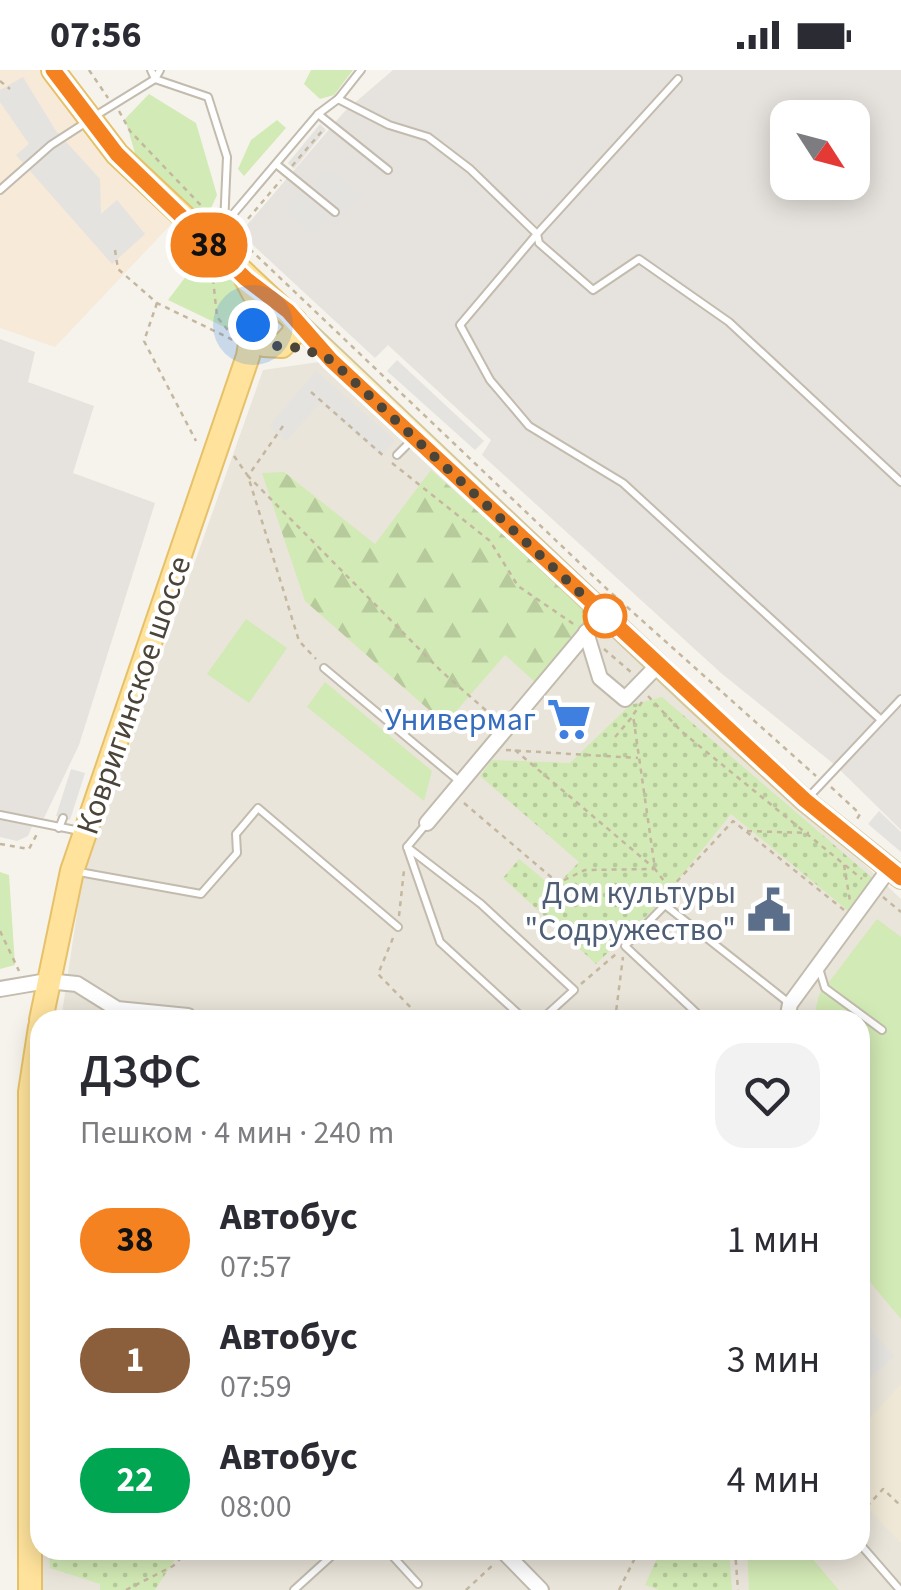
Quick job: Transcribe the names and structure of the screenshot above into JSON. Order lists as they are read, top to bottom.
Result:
{
  "streets": {
    "main road": ["Ковригинское шоссе"]
  },
  "places": {
    "supermarket": ["Универмаг"],
    "public building": ["Дом культуры \"Содружество\""]
  },
  "lines": ["bus line 38"],
  "north": "bottom right",
  "page": {
    "status": "07:56",
    "on_map": "38",
    "heading": ["ДЗФС", "Пешком · 4 мин · 240 m"],
    "list": [
      {
        "mark": "38",
        "name": "Автобус",
        "note": "07:57",
        "value": "1 мин"
      },
      {
        "mark": "1",
        "name": "Автобус",
        "note": "07:59",
        "value": "3 мин"
      },
      {
        "mark": "22",
        "name": "Автобус",
        "note": "08:00",
        "value": "4 мин"
      }
    ]
  }
}
